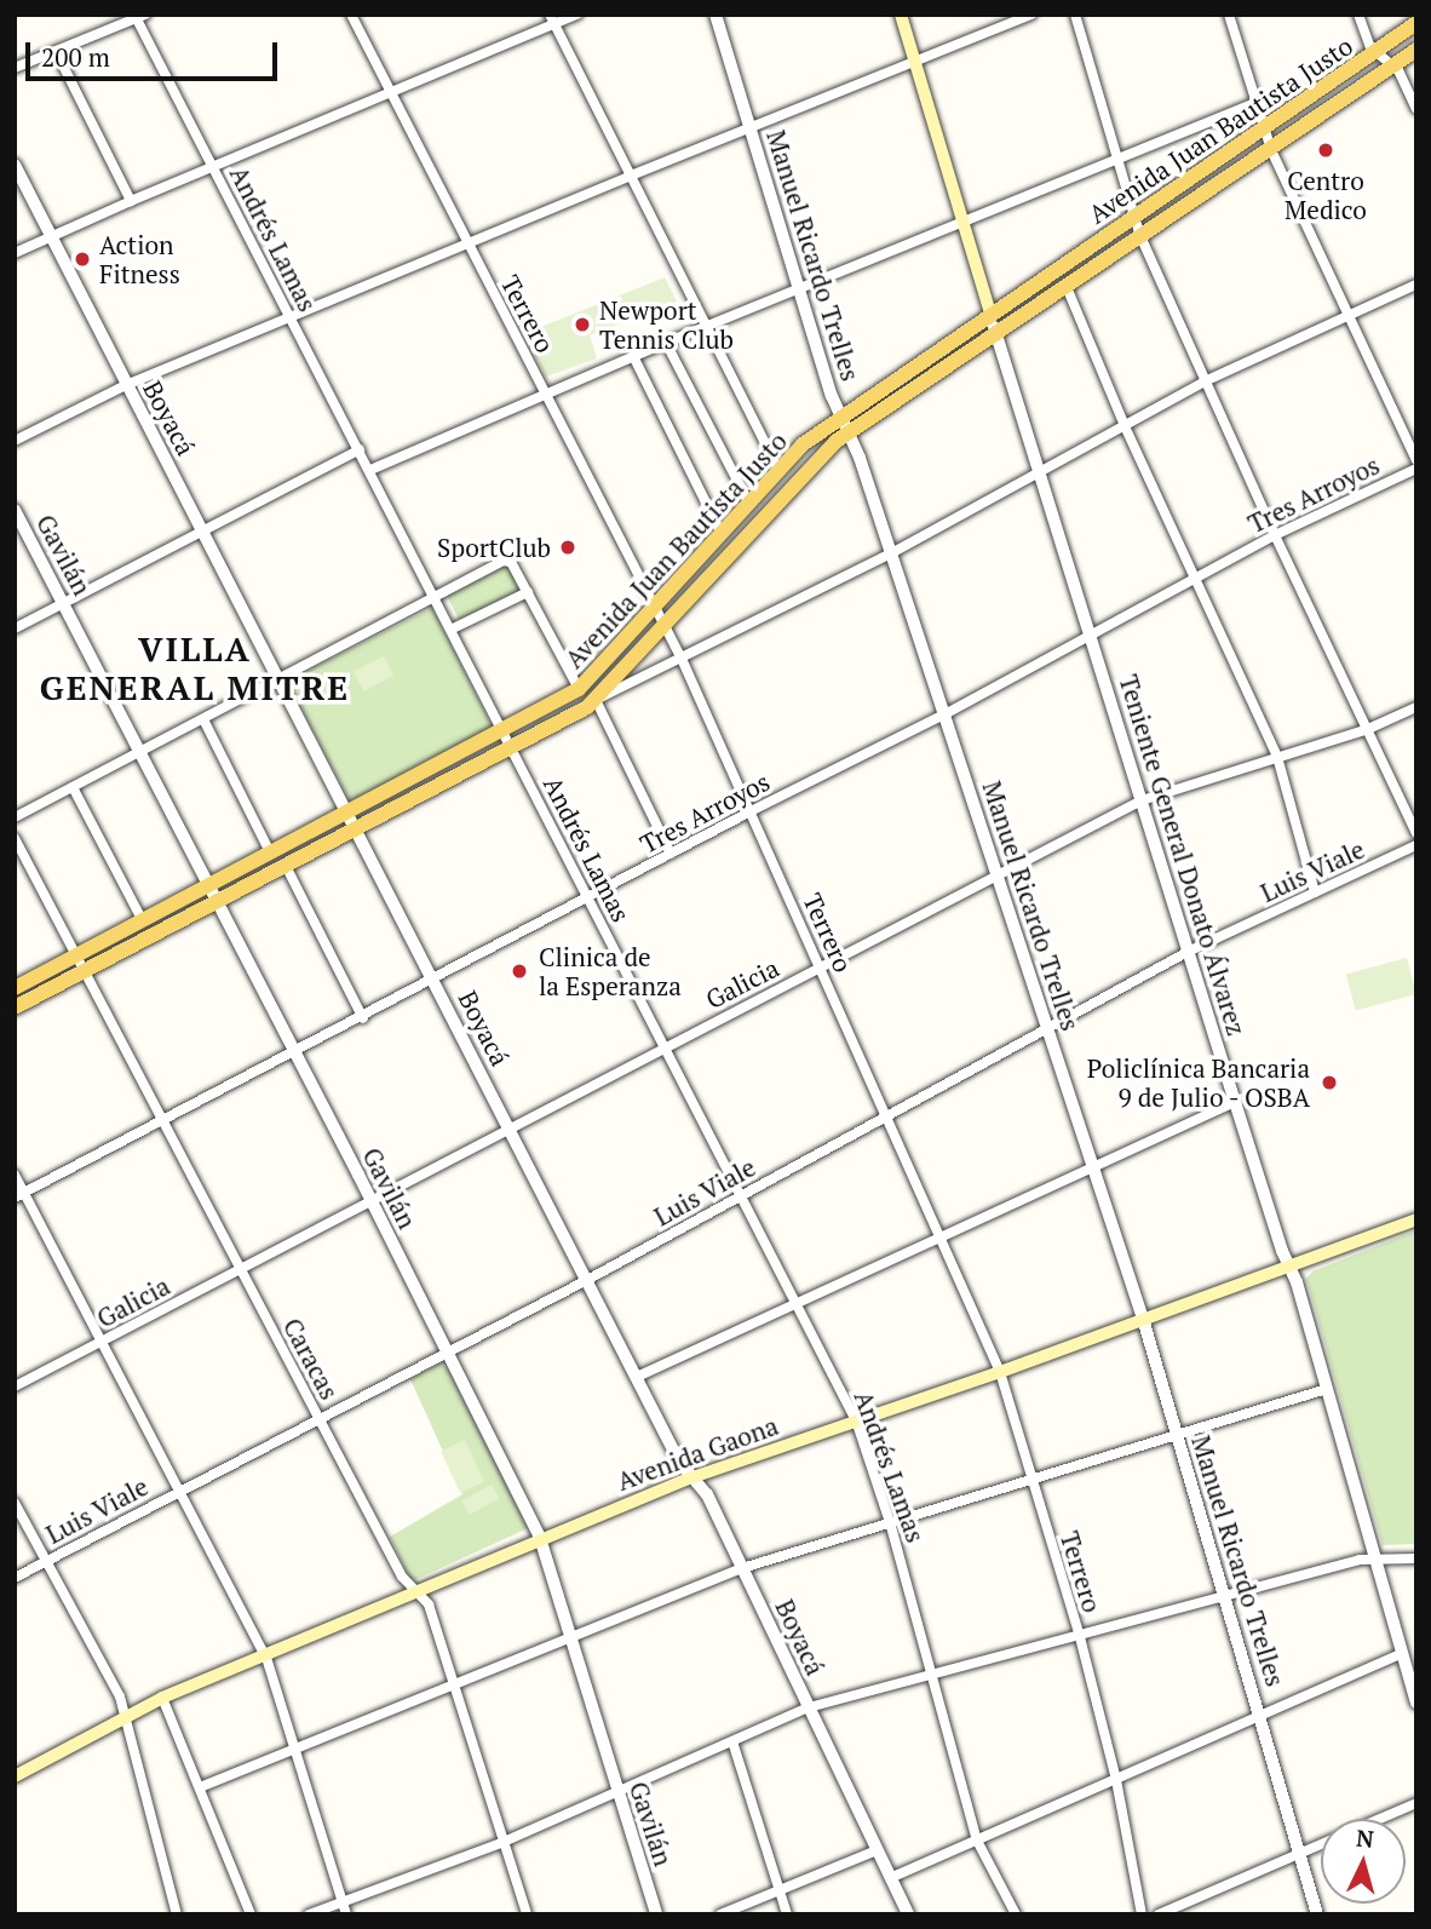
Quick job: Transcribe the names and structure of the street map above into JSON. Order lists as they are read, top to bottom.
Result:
{
  "streets": {
    "main road": ["Avenida Juan Bautista Justo", "Avenida Gaona"],
    "street": [
      "Andrés Lamas",
      "Manuel Ricardo Trelles",
      "Terrero",
      "Boyacá",
      "Tres Arroyos",
      "Gavilán",
      "Teniente General Donato Álvarez",
      "Luis Viale",
      "Galicia",
      "Caracas"
    ]
  },
  "crossings": [
    ["Avenida Juan Bautista Justo", "Andrés Lamas"],
    ["Avenida Juan Bautista Justo", "Manuel Ricardo Trelles"],
    ["Avenida Juan Bautista Justo", "Terrero"],
    ["Avenida Juan Bautista Justo", "Boyacá"],
    ["Avenida Juan Bautista Justo", "Gavilán"],
    ["Avenida Juan Bautista Justo", "Teniente General Donato Álvarez"],
    ["Avenida Juan Bautista Justo", "Caracas"],
    ["Andrés Lamas", "Tres Arroyos"],
    ["Andrés Lamas", "Luis Viale"],
    ["Andrés Lamas", "Galicia"],
    ["Andrés Lamas", "Avenida Gaona"],
    ["Manuel Ricardo Trelles", "Tres Arroyos"],
    ["Manuel Ricardo Trelles", "Luis Viale"],
    ["Manuel Ricardo Trelles", "Galicia"],
    ["Manuel Ricardo Trelles", "Avenida Gaona"],
    ["Terrero", "Tres Arroyos"],
    ["Terrero", "Luis Viale"],
    ["Terrero", "Galicia"],
    ["Terrero", "Avenida Gaona"],
    ["Boyacá", "Tres Arroyos"],
    ["Boyacá", "Luis Viale"],
    ["Boyacá", "Galicia"],
    ["Boyacá", "Avenida Gaona"],
    ["Tres Arroyos", "Gavilán"],
    ["Tres Arroyos", "Teniente General Donato Álvarez"],
    ["Tres Arroyos", "Caracas"],
    ["Gavilán", "Luis Viale"],
    ["Gavilán", "Galicia"],
    ["Gavilán", "Avenida Gaona"],
    ["Teniente General Donato Álvarez", "Luis Viale"],
    ["Teniente General Donato Álvarez", "Galicia"],
    ["Teniente General Donato Álvarez", "Avenida Gaona"],
    ["Luis Viale", "Caracas"],
    ["Galicia", "Caracas"],
    ["Caracas", "Avenida Gaona"]
  ],
  "districts": ["VILLA GENERAL MITRE"],
  "places": [
    "Centro Medico",
    "Action Fitness",
    "Newport Tennis Club",
    "SportClub",
    "Clinica de la Esperanza",
    "Policlínica Bancaria 9 de Julio - OSBA"
  ],
  "scale_bar": "200 m",
  "north": "top"
}
